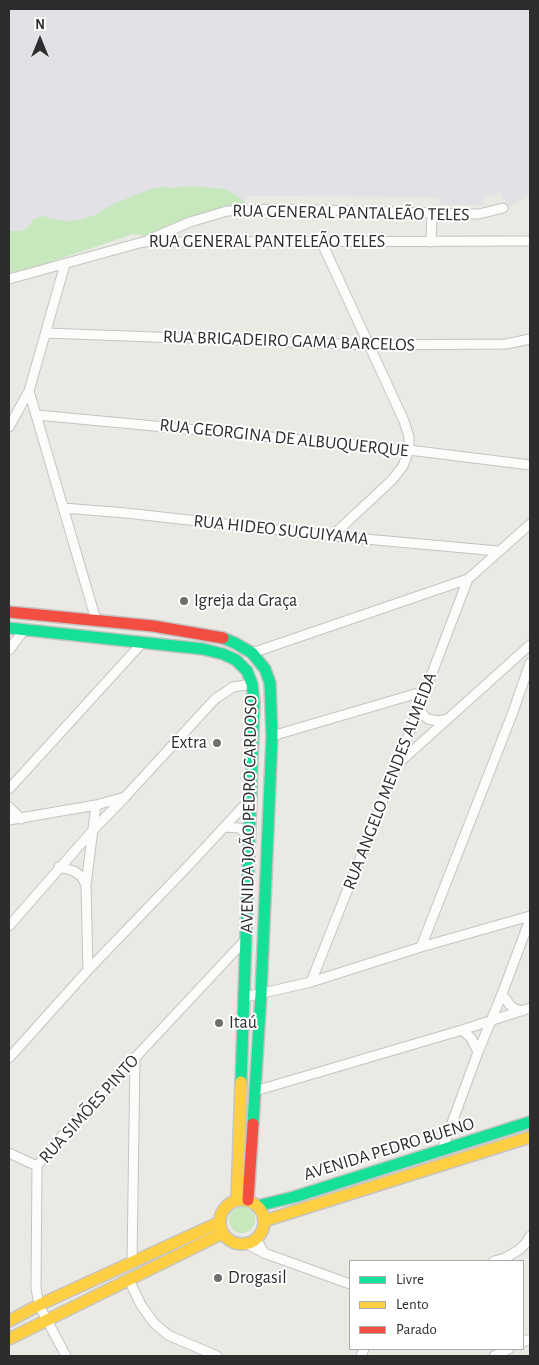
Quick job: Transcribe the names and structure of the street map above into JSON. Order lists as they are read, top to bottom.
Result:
{
  "streets": {
    "main road": ["AVENIDA JOÃO PEDRO CARDOSO", "AVENIDA PEDRO BUENO"],
    "street": [
      "RUA GENERAL PANTALEÃO TELES",
      "RUA GENERAL PANTELEÃO TELES",
      "RUA BRIGADEIRO GAMA BARCELOS",
      "RUA GEORGINA DE ALBUQUERQUE",
      "RUA HIDEO SUGUIYAMA",
      "RUA ANGELO MENDES ALMEIDA",
      "RUA SIMÕES PINTO"
    ]
  },
  "crossings": [
    ["RUA GENERAL PANTALEÃO TELES", "RUA GENERAL PANTELEÃO TELES"],
    ["AVENIDA JOÃO PEDRO CARDOSO", "RUA SIMÕES PINTO"],
    ["AVENIDA JOÃO PEDRO CARDOSO", "AVENIDA PEDRO BUENO"]
  ],
  "places": [
    "Igreja da Graça",
    "Extra",
    "Itaú",
    "Drogasil"
  ],
  "legend": ["Livre", "Lento", "Parado"],
  "north": "top"
}
